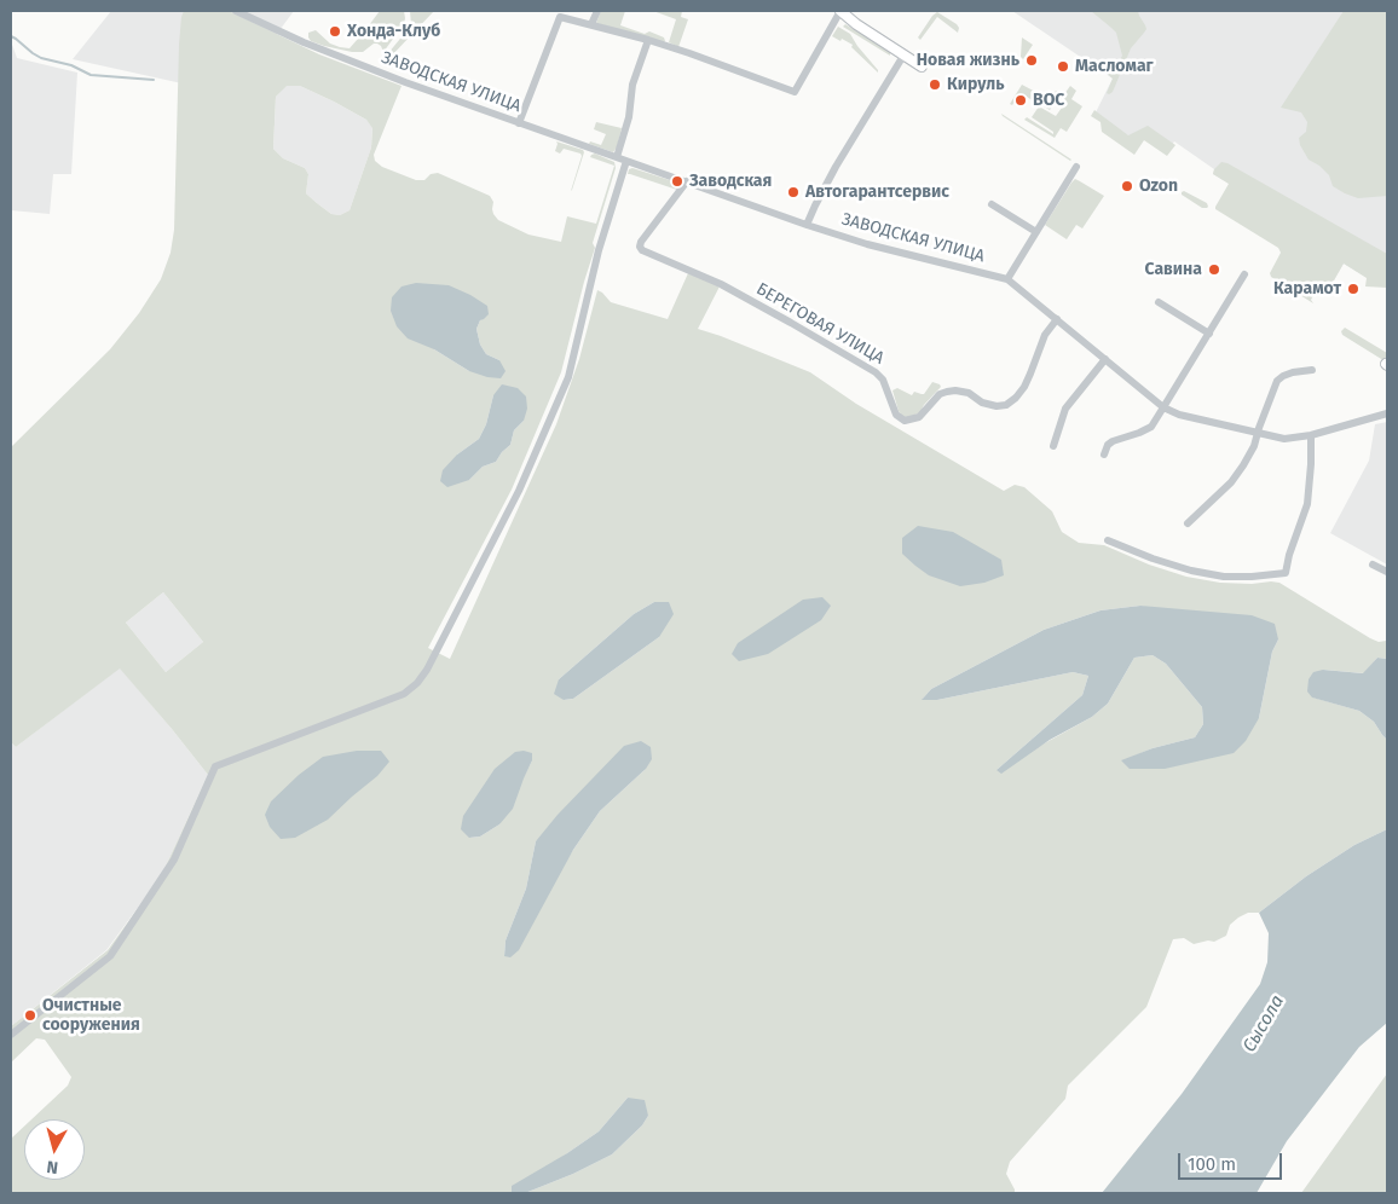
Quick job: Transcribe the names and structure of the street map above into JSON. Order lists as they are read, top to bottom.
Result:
{
  "streets": {
    "street": ["ЗАВОДСКАЯ УЛИЦА", "БЕРЕГОВАЯ УЛИЦА"]
  },
  "crossings": [
    ["ЗАВОДСКАЯ УЛИЦА", "БЕРЕГОВАЯ УЛИЦА"]
  ],
  "water": ["Сысола"],
  "places": [
    "Хонда-Клуб",
    "Новая жизнь",
    "Масломаг",
    "Кируль",
    "ВОС",
    "Заводская",
    "Ozon",
    "Автогарантсервис",
    "Савина",
    "Карамот",
    "Очистные сооружения"
  ],
  "scale_bar": "100 m",
  "north": "bottom"
}
